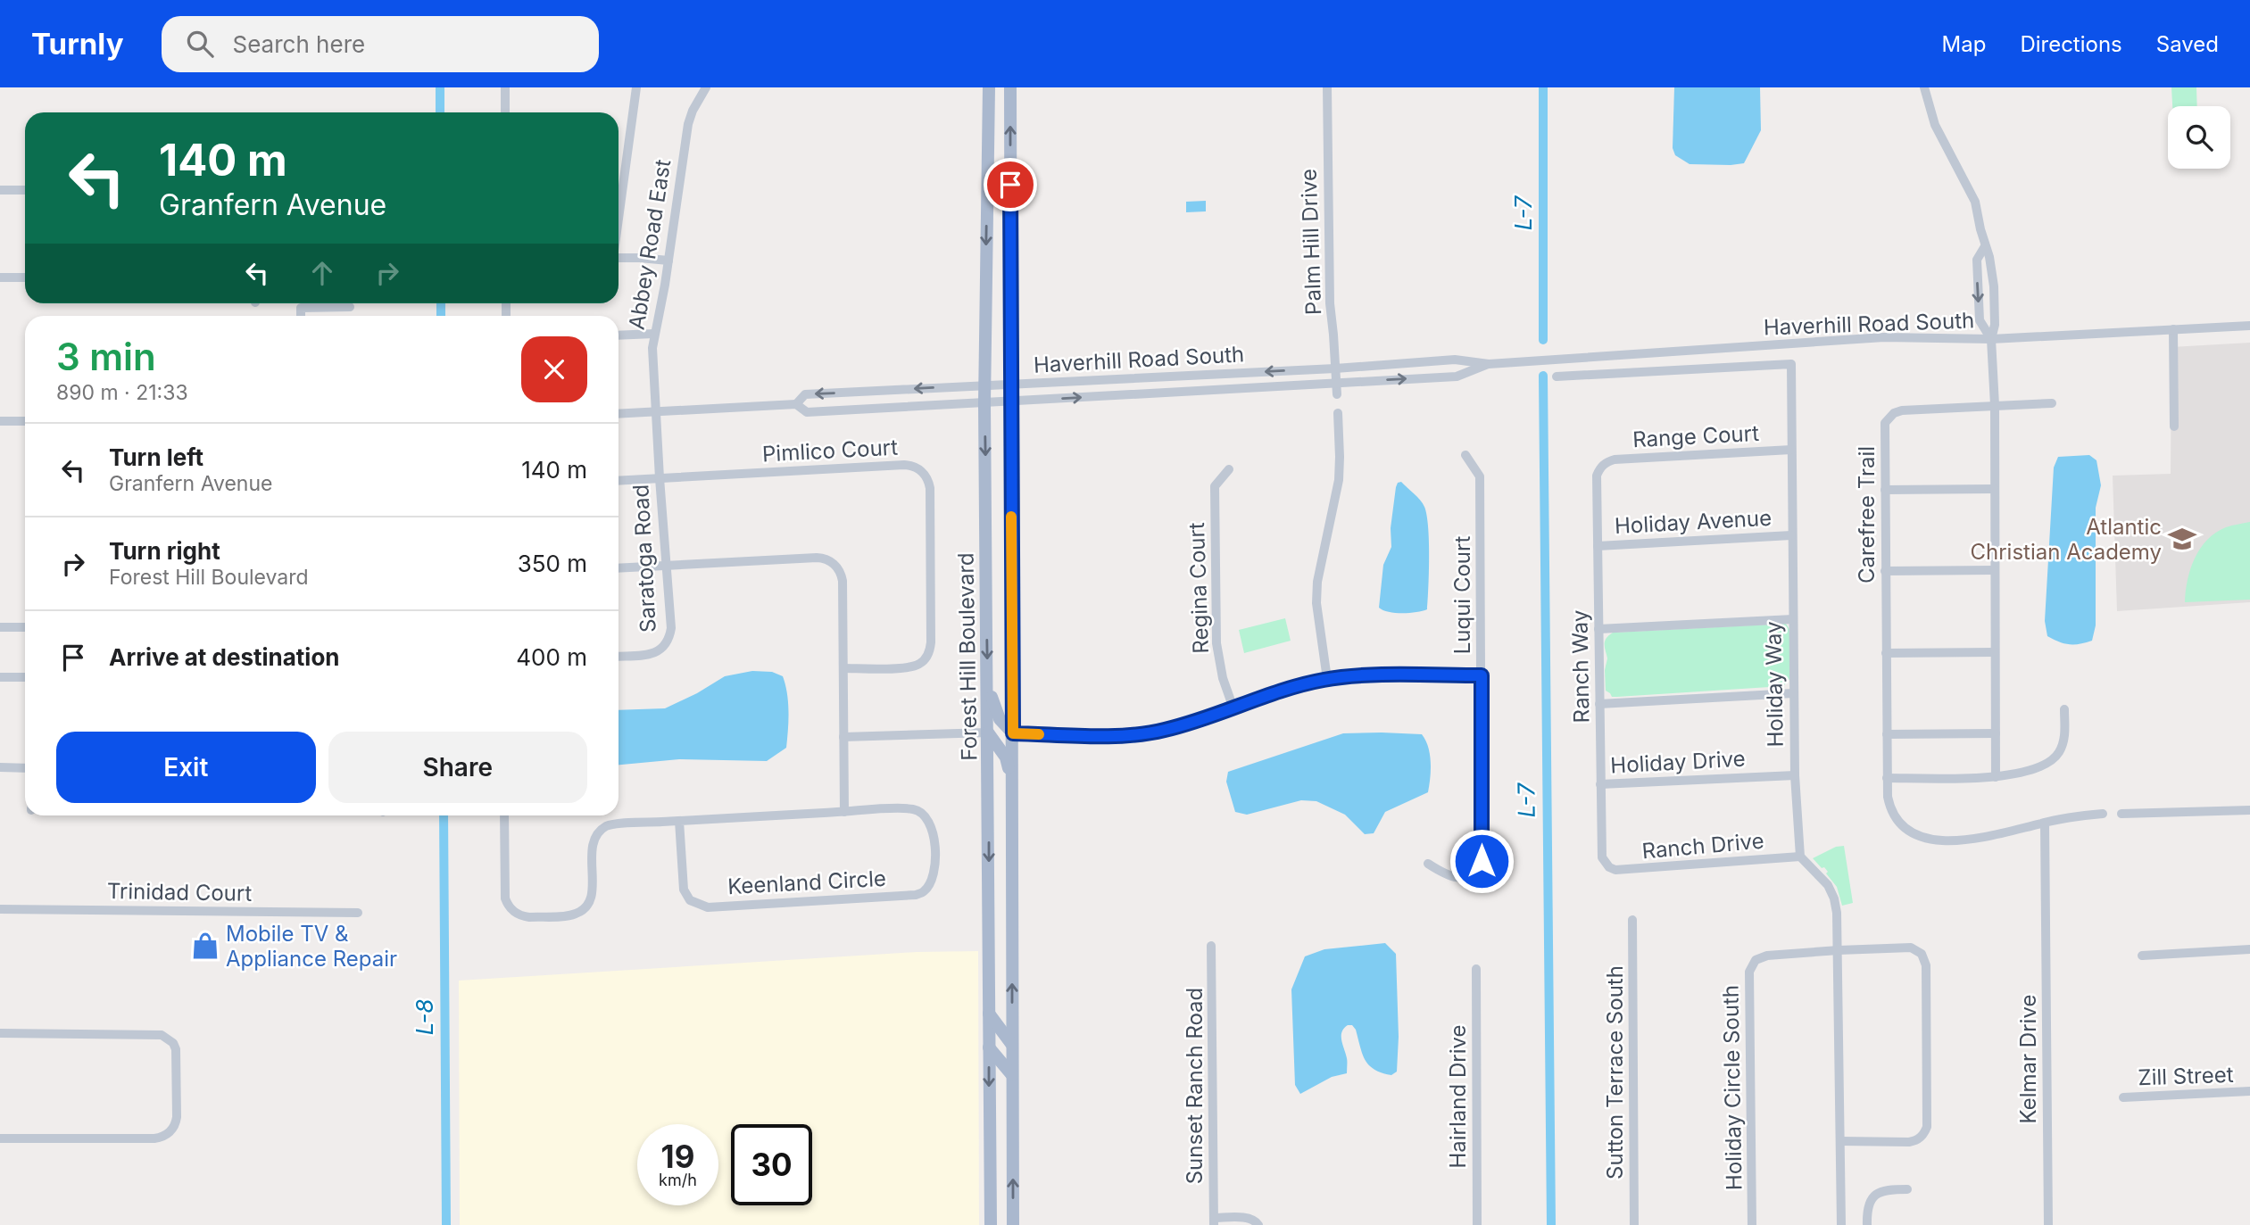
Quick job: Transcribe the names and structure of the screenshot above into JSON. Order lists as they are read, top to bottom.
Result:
{
  "streets": {
    "main road": ["Forest Hill Boulevard"],
    "street": [
      "Palm Hill Drive",
      "Abbey Road East",
      "Haverhill Road South",
      "Range Court",
      "Pimlico Court",
      "Carefree Trail",
      "Holiday Avenue",
      "Saratoga Road",
      "Regina Court",
      "Luqui Court",
      "Ranch Way",
      "Holiday Way",
      "Holiday Drive",
      "Ranch Drive",
      "Keenland Circle",
      "Trinidad Court",
      "Kelmar Drive",
      "Sutton Terrace South",
      "Zill Street",
      "Sunset Ranch Road",
      "Holiday Circle South",
      "Hairland Drive"
    ]
  },
  "crossings": [
    ["Palm Hill Drive", "Haverhill Road South"],
    ["Abbey Road East", "Haverhill Road South"],
    ["Abbey Road East", "Saratoga Road"],
    ["Haverhill Road South", "Saratoga Road"],
    ["Haverhill Road South", "Forest Hill Boulevard"],
    ["Range Court", "Ranch Way"],
    ["Range Court", "Holiday Way"],
    ["Pimlico Court", "Saratoga Road"],
    ["Carefree Trail", "Kelmar Drive"],
    ["Holiday Avenue", "Ranch Way"],
    ["Holiday Avenue", "Holiday Way"],
    ["Ranch Way", "Holiday Drive"],
    ["Ranch Way", "Ranch Drive"],
    ["Holiday Way", "Holiday Drive"],
    ["Holiday Way", "Ranch Drive"]
  ],
  "water": ["L-7", "L-8"],
  "places": {
    "school or university": ["Atlantic Christian Academy"],
    "shop": ["Mobile TV & Appliance Repair"]
  },
  "page": {
    "header": "Turnly",
    "search": "Search here",
    "nav": ["Map", "Directions", "Saved"],
    "turn": ["140 m", "Granfern Avenue"],
    "heading": ["3 min", "890 m · 21:33"],
    "list": [
      {
        "name": "Turn left",
        "note": "Granfern Avenue",
        "value": "140 m"
      },
      {
        "name": "Turn right",
        "note": "Forest Hill Boulevard",
        "value": "350 m"
      },
      {
        "name": "Arrive at destination",
        "value": "400 m"
      }
    ],
    "buttons": ["Exit", "Share"],
    "speed": "19 km/h",
    "limit": "30"
  }
}
